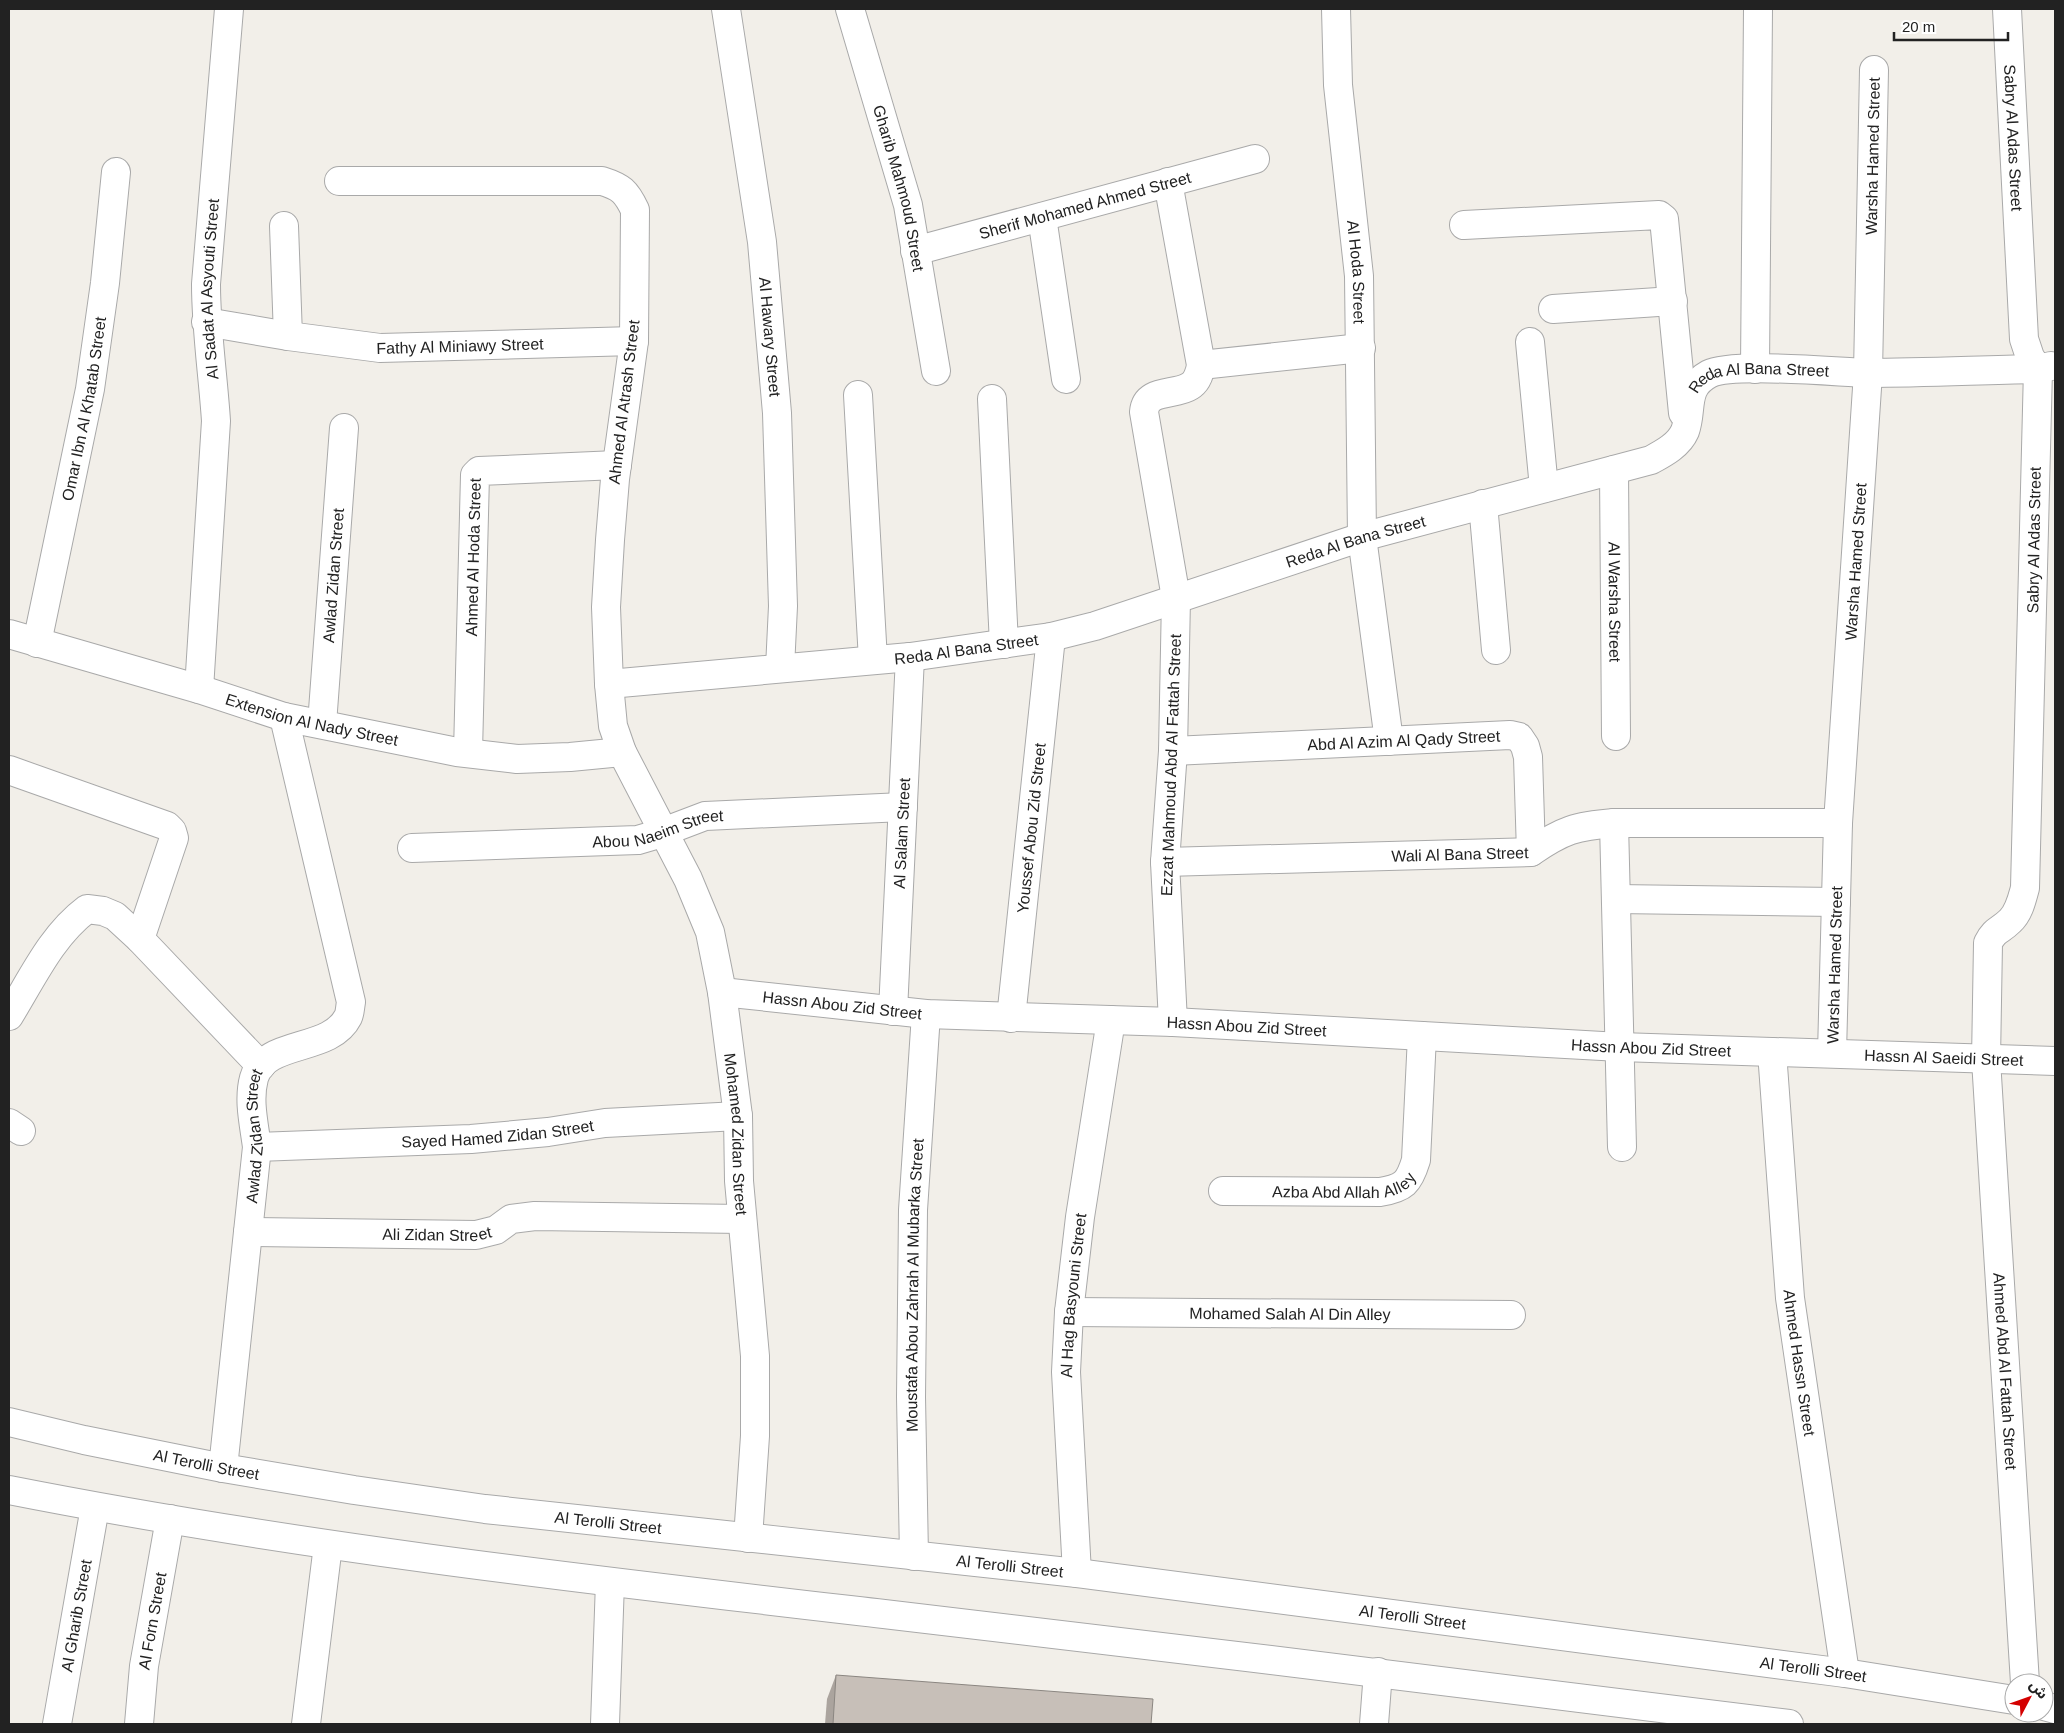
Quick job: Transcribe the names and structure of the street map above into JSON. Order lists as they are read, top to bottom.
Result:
{
  "streets": {
    "street": [
      "Sabry Al Adas Street",
      "Warsha Hamed Street",
      "Gharib Mahmoud Street",
      "Sherif Mohamed Ahmed Street",
      "Al Hoda Street",
      "Al Sadat Al Asyouti Street",
      "Al Hawary Street",
      "Fathy Al Miniawy Street",
      "Reda Al Bana Street",
      "Ahmed Al Atrash Street",
      "Omar Ibn Al Khatab Street",
      "Ahmed Al Hoda Street",
      "Awlad Zidan Street",
      "Al Warsha Street",
      "Extension Al Nady Street",
      "Abd Al Azim Al Qady Street",
      "Ezzat Mahmoud Abd Al Fattah Street",
      "Abou Naeim Street",
      "Youssef Abou Zid Street",
      "Al Salam Street",
      "Wali Al Bana Street",
      "Hassn Abou Zid Street",
      "Hassn Al Saeidi Street",
      "Sayed Hamed Zidan Street",
      "Mohamed Zidan Street",
      "Azba Abd Allah Alley",
      "Ali Zidan Street",
      "Moustafa Abou Zahrah Al Mubarka Street",
      "Al Hag Basyouni Street",
      "Mohamed Salah Al Din Alley",
      "Ahmed Hassn Street",
      "Ahmed Abd Al Fattah Street",
      "Al Terolli Street",
      "Al Gharib Street",
      "Al Forn Street"
    ]
  },
  "crossings": [
    ["Sabry Al Adas Street", "Reda Al Bana Street"],
    ["Sabry Al Adas Street", "Hassn Al Saeidi Street"],
    ["Sabry Al Adas Street", "Ahmed Abd Al Fattah Street"],
    ["Warsha Hamed Street", "Reda Al Bana Street"],
    ["Warsha Hamed Street", "Wali Al Bana Street"],
    ["Warsha Hamed Street", "Hassn Al Saeidi Street"],
    ["Gharib Mahmoud Street", "Sherif Mohamed Ahmed Street"],
    ["Al Hoda Street", "Reda Al Bana Street"],
    ["Al Hoda Street", "Abd Al Azim Al Qady Street"],
    ["Al Sadat Al Asyouti Street", "Fathy Al Miniawy Street"],
    ["Al Sadat Al Asyouti Street", "Extension Al Nady Street"],
    ["Al Hawary Street", "Reda Al Bana Street"],
    ["Fathy Al Miniawy Street", "Ahmed Al Atrash Street"],
    ["Reda Al Bana Street", "Ahmed Al Atrash Street"],
    ["Reda Al Bana Street", "Al Warsha Street"],
    ["Reda Al Bana Street", "Ezzat Mahmoud Abd Al Fattah Street"],
    ["Reda Al Bana Street", "Youssef Abou Zid Street"],
    ["Reda Al Bana Street", "Al Salam Street"],
    ["Ahmed Al Atrash Street", "Ahmed Al Hoda Street"],
    ["Ahmed Al Atrash Street", "Extension Al Nady Street"],
    ["Ahmed Al Atrash Street", "Mohamed Zidan Street"],
    ["Omar Ibn Al Khatab Street", "Extension Al Nady Street"],
    ["Ahmed Al Hoda Street", "Extension Al Nady Street"],
    ["Awlad Zidan Street", "Extension Al Nady Street"],
    ["Awlad Zidan Street", "Sayed Hamed Zidan Street"],
    ["Awlad Zidan Street", "Ali Zidan Street"],
    ["Awlad Zidan Street", "Al Terolli Street"],
    ["Extension Al Nady Street", "Mohamed Zidan Street"],
    ["Abd Al Azim Al Qady Street", "Ezzat Mahmoud Abd Al Fattah Street"],
    ["Abd Al Azim Al Qady Street", "Wali Al Bana Street"],
    ["Ezzat Mahmoud Abd Al Fattah Street", "Wali Al Bana Street"],
    ["Ezzat Mahmoud Abd Al Fattah Street", "Hassn Abou Zid Street"],
    ["Abou Naeim Street", "Al Salam Street"],
    ["Abou Naeim Street", "Mohamed Zidan Street"],
    ["Youssef Abou Zid Street", "Hassn Abou Zid Street"],
    ["Al Salam Street", "Hassn Abou Zid Street"],
    ["Hassn Abou Zid Street", "Hassn Al Saeidi Street"],
    ["Hassn Abou Zid Street", "Mohamed Zidan Street"],
    ["Hassn Abou Zid Street", "Azba Abd Allah Alley"],
    ["Hassn Abou Zid Street", "Moustafa Abou Zahrah Al Mubarka Street"],
    ["Hassn Abou Zid Street", "Al Hag Basyouni Street"],
    ["Hassn Abou Zid Street", "Ahmed Hassn Street"],
    ["Hassn Al Saeidi Street", "Ahmed Hassn Street"],
    ["Hassn Al Saeidi Street", "Ahmed Abd Al Fattah Street"],
    ["Sayed Hamed Zidan Street", "Mohamed Zidan Street"],
    ["Mohamed Zidan Street", "Ali Zidan Street"],
    ["Mohamed Zidan Street", "Al Terolli Street"],
    ["Moustafa Abou Zahrah Al Mubarka Street", "Al Terolli Street"],
    ["Al Hag Basyouni Street", "Mohamed Salah Al Din Alley"],
    ["Al Hag Basyouni Street", "Al Terolli Street"],
    ["Ahmed Hassn Street", "Al Terolli Street"]
  ],
  "scale_bar": "20 m",
  "north": "top right"
}
